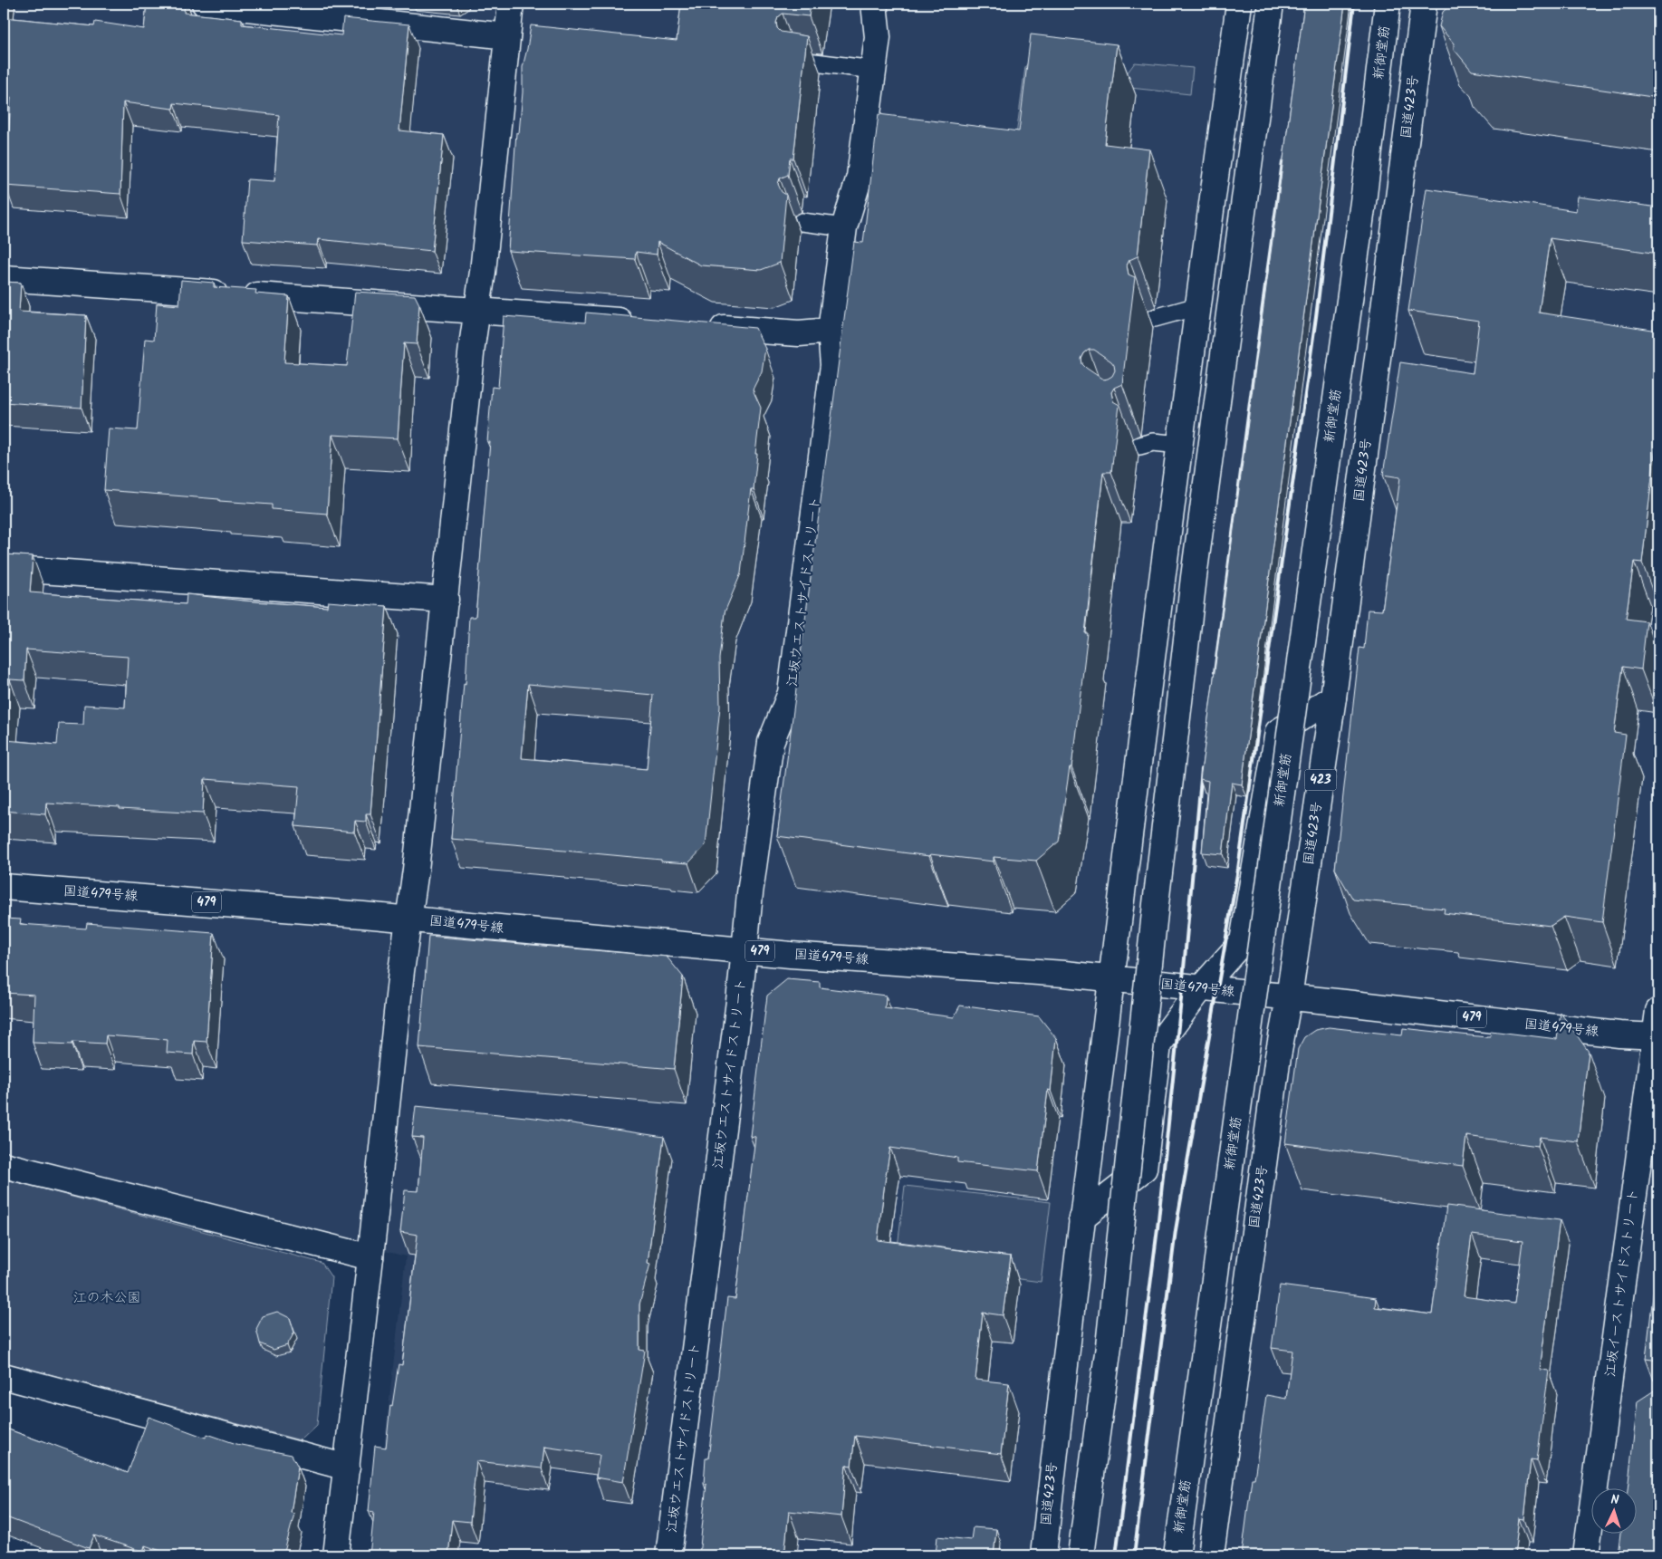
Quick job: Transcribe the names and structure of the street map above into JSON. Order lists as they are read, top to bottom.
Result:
{
  "streets": {
    "main road": [
      "新御堂筋",
      "国道423号",
      "江坂ウエストサイドストリート",
      "423",
      "国道479号線",
      "479",
      "江坂イーストサイドストリート"
    ]
  },
  "crossings": [
    ["国道423号", "国道479号線"],
    ["江坂ウエストサイドストリート", "国道479号線"],
    ["国道479号線", "江坂イーストサイドストリート"]
  ],
  "parks": ["江の木公園"],
  "north": "top"
}
